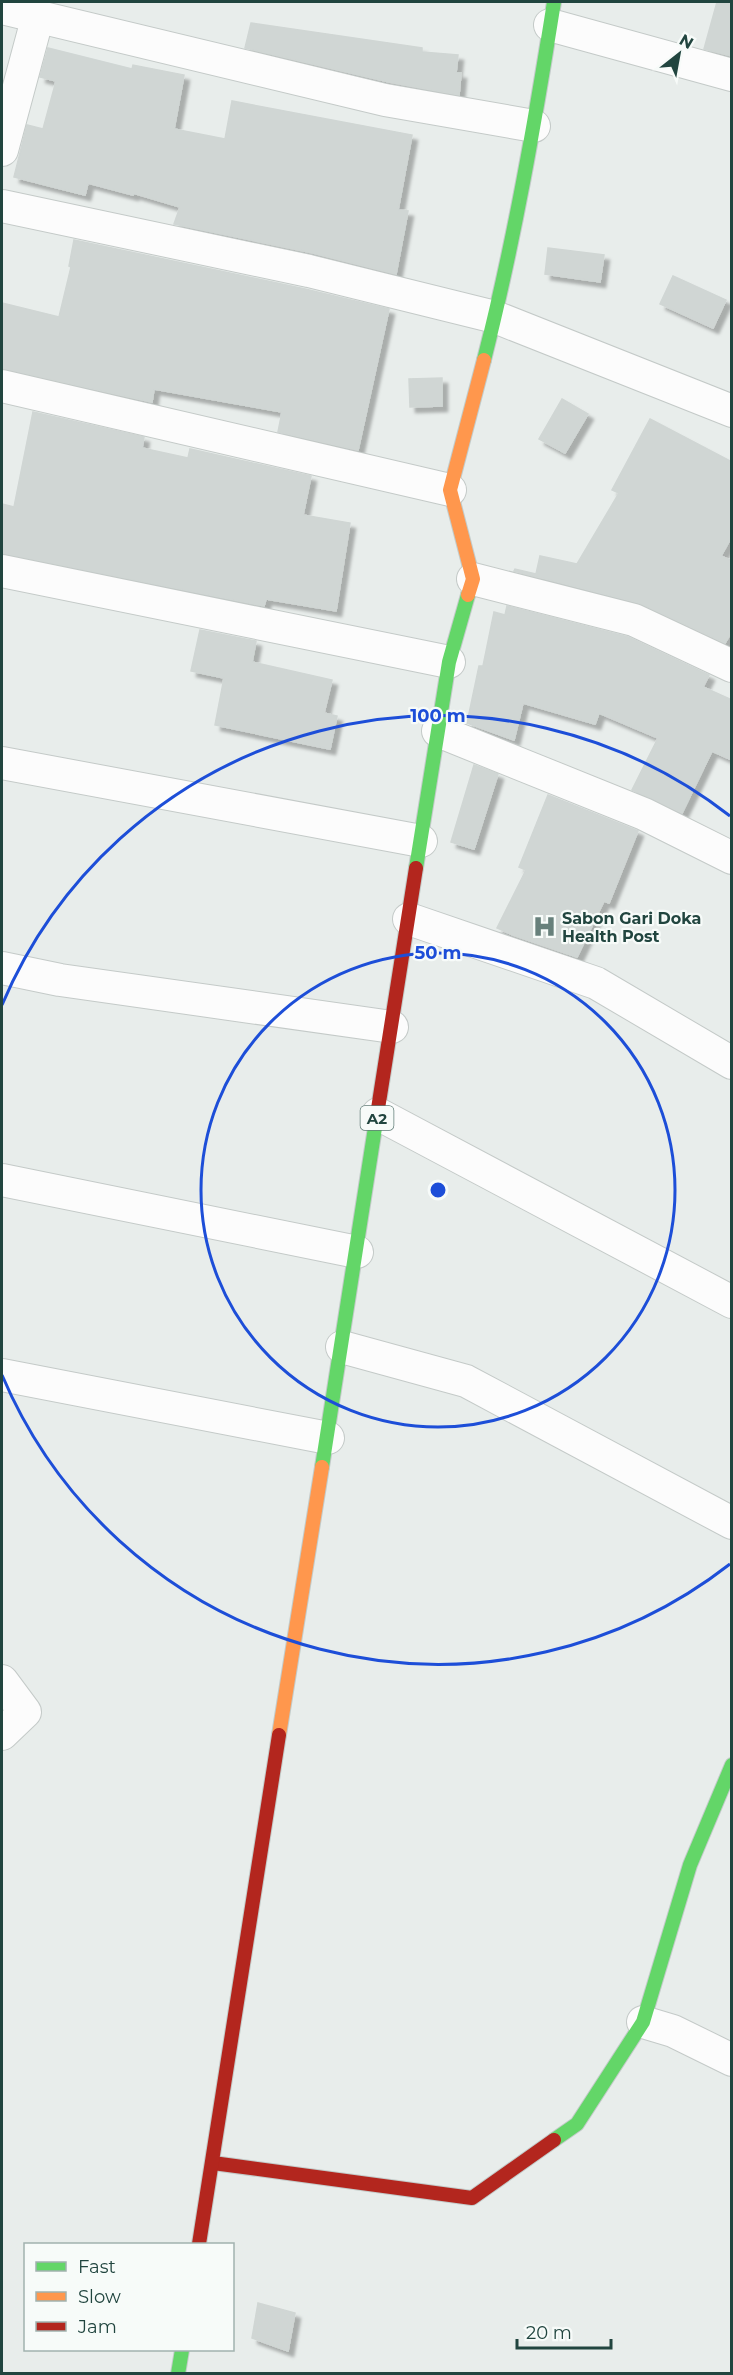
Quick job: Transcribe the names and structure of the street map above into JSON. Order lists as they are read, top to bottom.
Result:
{
  "streets": {
    "main road": ["A2"]
  },
  "places": {
    "hospital": ["Sabon Gari Doka Health Post"]
  },
  "legend": ["Fast", "Slow", "Jam"],
  "scale_bar": "20 m",
  "north": "top right",
  "rings": ["100 m", "50 m"]
}
